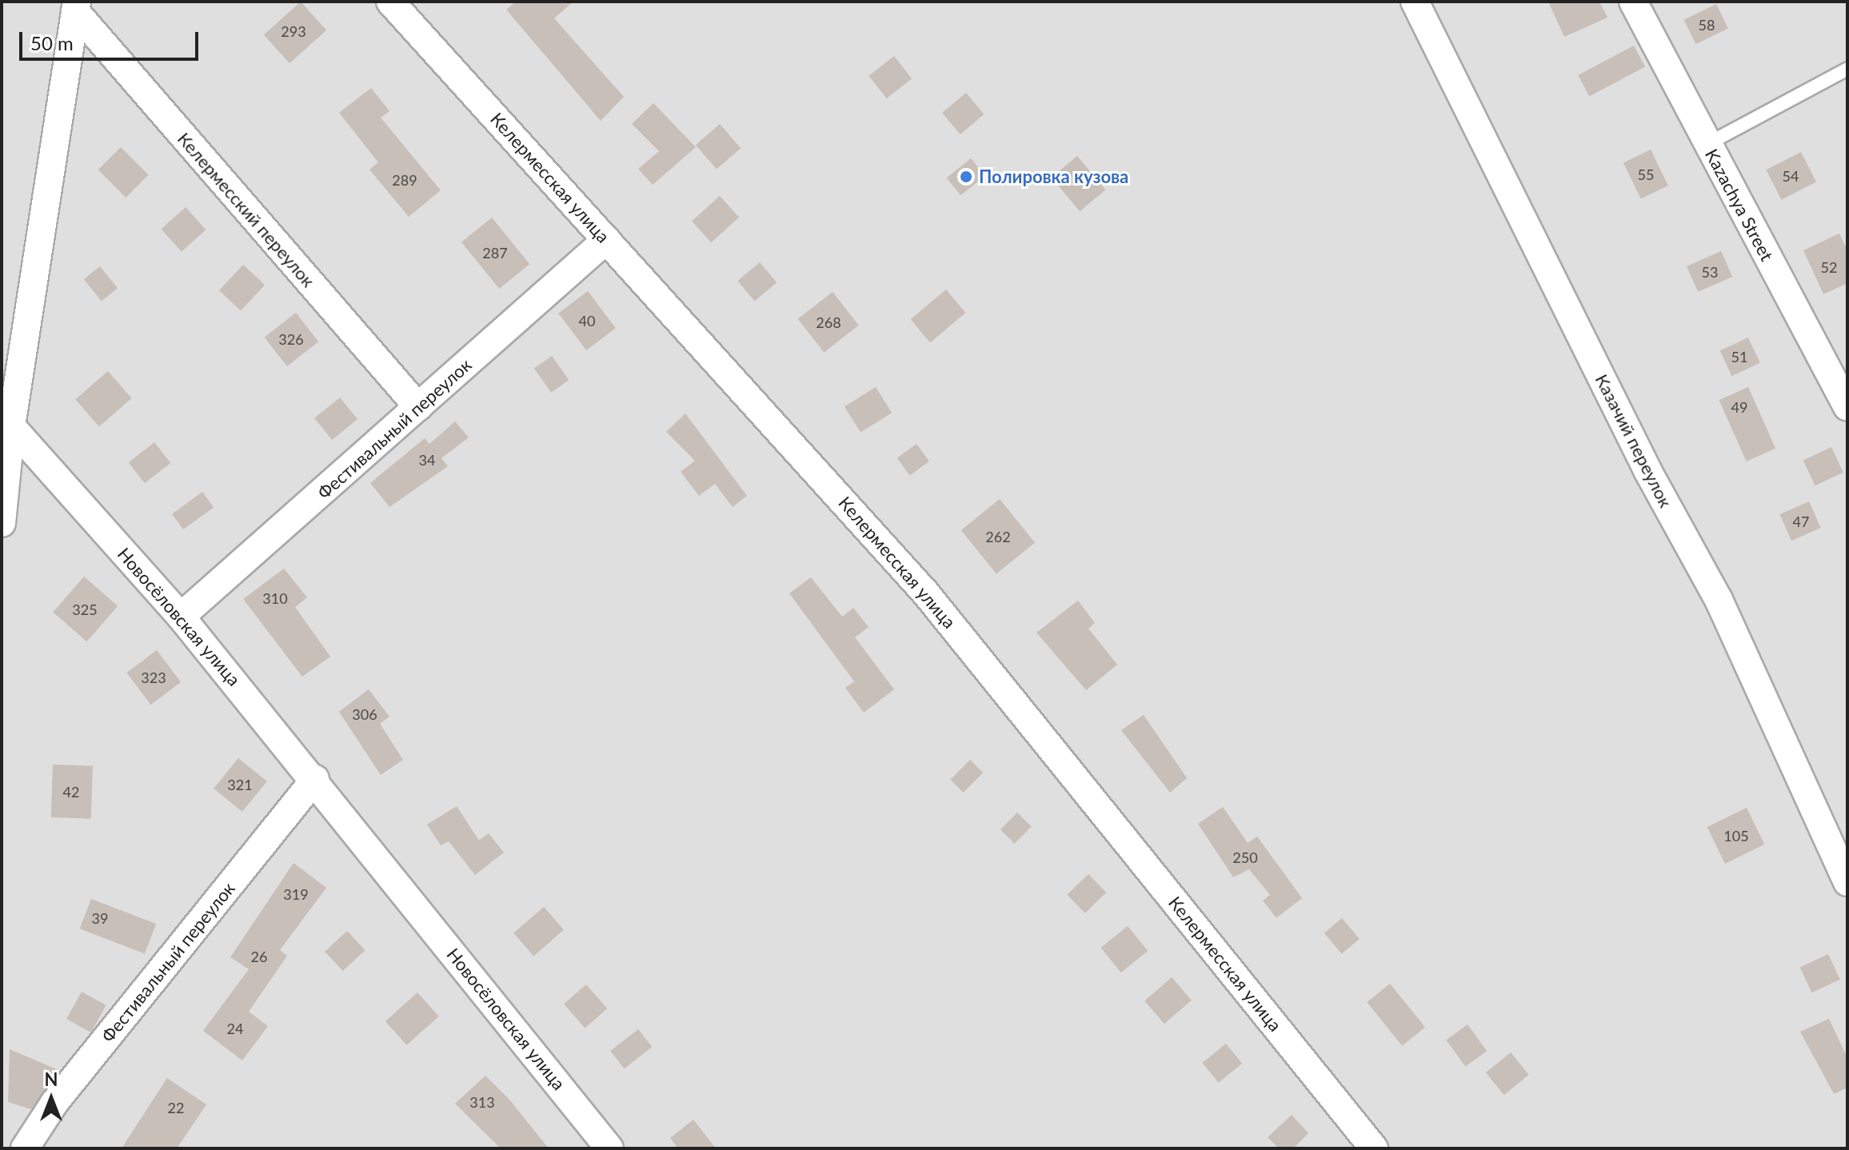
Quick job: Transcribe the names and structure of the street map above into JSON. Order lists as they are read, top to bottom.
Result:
{
  "streets": {
    "street": [
      "Келермесская улица",
      "Kazachya Street",
      "Келермесский переулок",
      "Фестивальный переулок",
      "Казачий переулок",
      "Новосёловская улица"
    ]
  },
  "crossings": [
    ["Келермесская улица", "Фестивальный переулок"],
    ["Келермесский переулок", "Фестивальный переулок"],
    ["Фестивальный переулок", "Новосёловская улица"]
  ],
  "places": ["Полировка кузова"],
  "house_numbers": [
    "58",
    "293",
    "55",
    "54",
    "289",
    "287",
    "52",
    "53",
    "40",
    "268",
    "326",
    "51",
    "49",
    "34",
    "47",
    "262",
    "310",
    "325",
    "323",
    "306",
    "321",
    "42",
    "105",
    "250",
    "319",
    "39",
    "26",
    "24",
    "313",
    "22"
  ],
  "scale_bar": "50 m",
  "north": "top"
}
